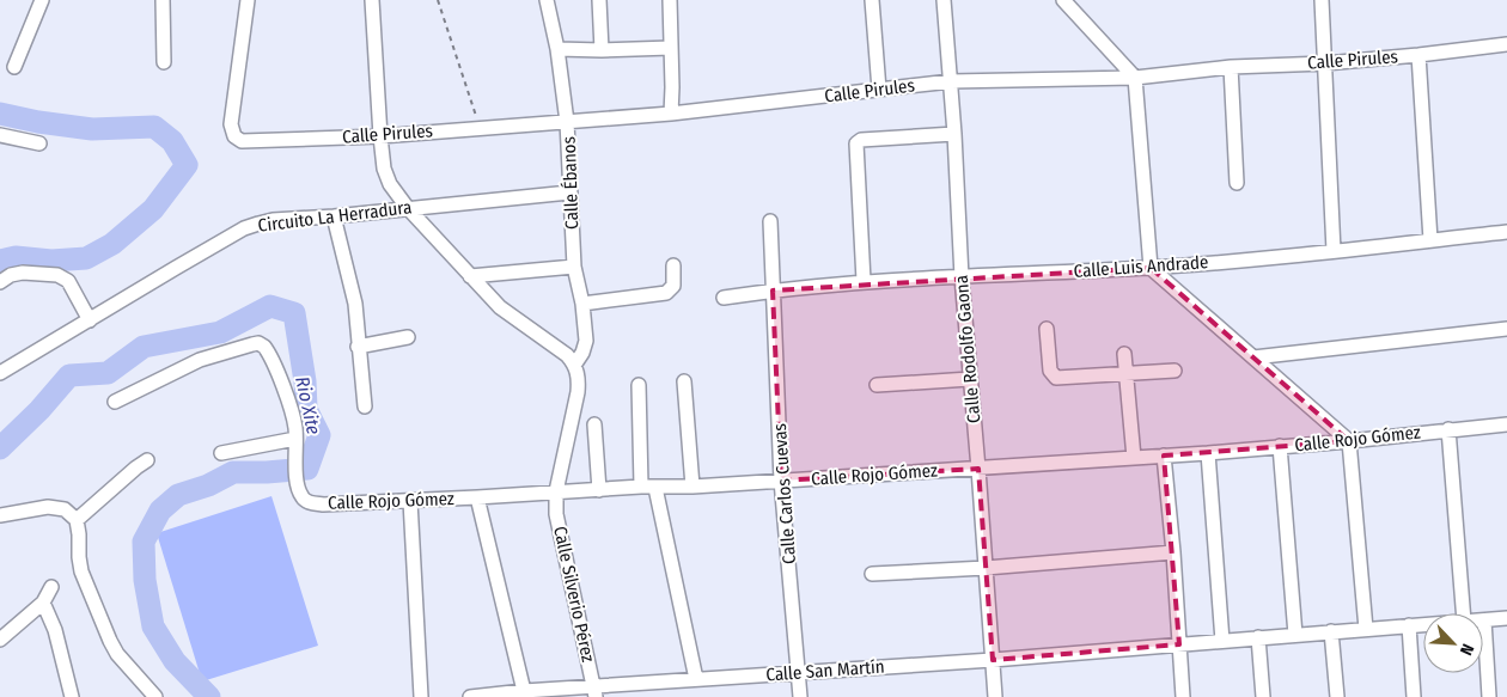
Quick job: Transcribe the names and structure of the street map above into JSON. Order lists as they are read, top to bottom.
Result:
{
  "streets": {
    "street": [
      "Calle Pirules",
      "Calle Ébanos",
      "Circuito La Herradura",
      "Calle Luis Andrade",
      "Calle Rodolfo Gaona",
      "Calle Rojo Gómez",
      "Calle Carlos Cuevas",
      "Calle Silverio Pérez",
      "Calle San Martín"
    ]
  },
  "crossings": [
    ["Calle Pirules", "Calle Ébanos"],
    ["Calle Pirules", "Calle Rodolfo Gaona"],
    ["Calle Ébanos", "Circuito La Herradura"],
    ["Calle Ébanos", "Calle Silverio Pérez"],
    ["Calle Luis Andrade", "Calle Rodolfo Gaona"],
    ["Calle Luis Andrade", "Calle Carlos Cuevas"],
    ["Calle Rodolfo Gaona", "Calle Rojo Gómez"],
    ["Calle Rodolfo Gaona", "Calle San Martín"],
    ["Calle Rojo Gómez", "Calle Carlos Cuevas"],
    ["Calle Rojo Gómez", "Calle Silverio Pérez"],
    ["Calle Carlos Cuevas", "Calle San Martín"],
    ["Calle Silverio Pérez", "Calle San Martín"]
  ],
  "water": ["Rio Xite"],
  "north": "bottom right"
}
